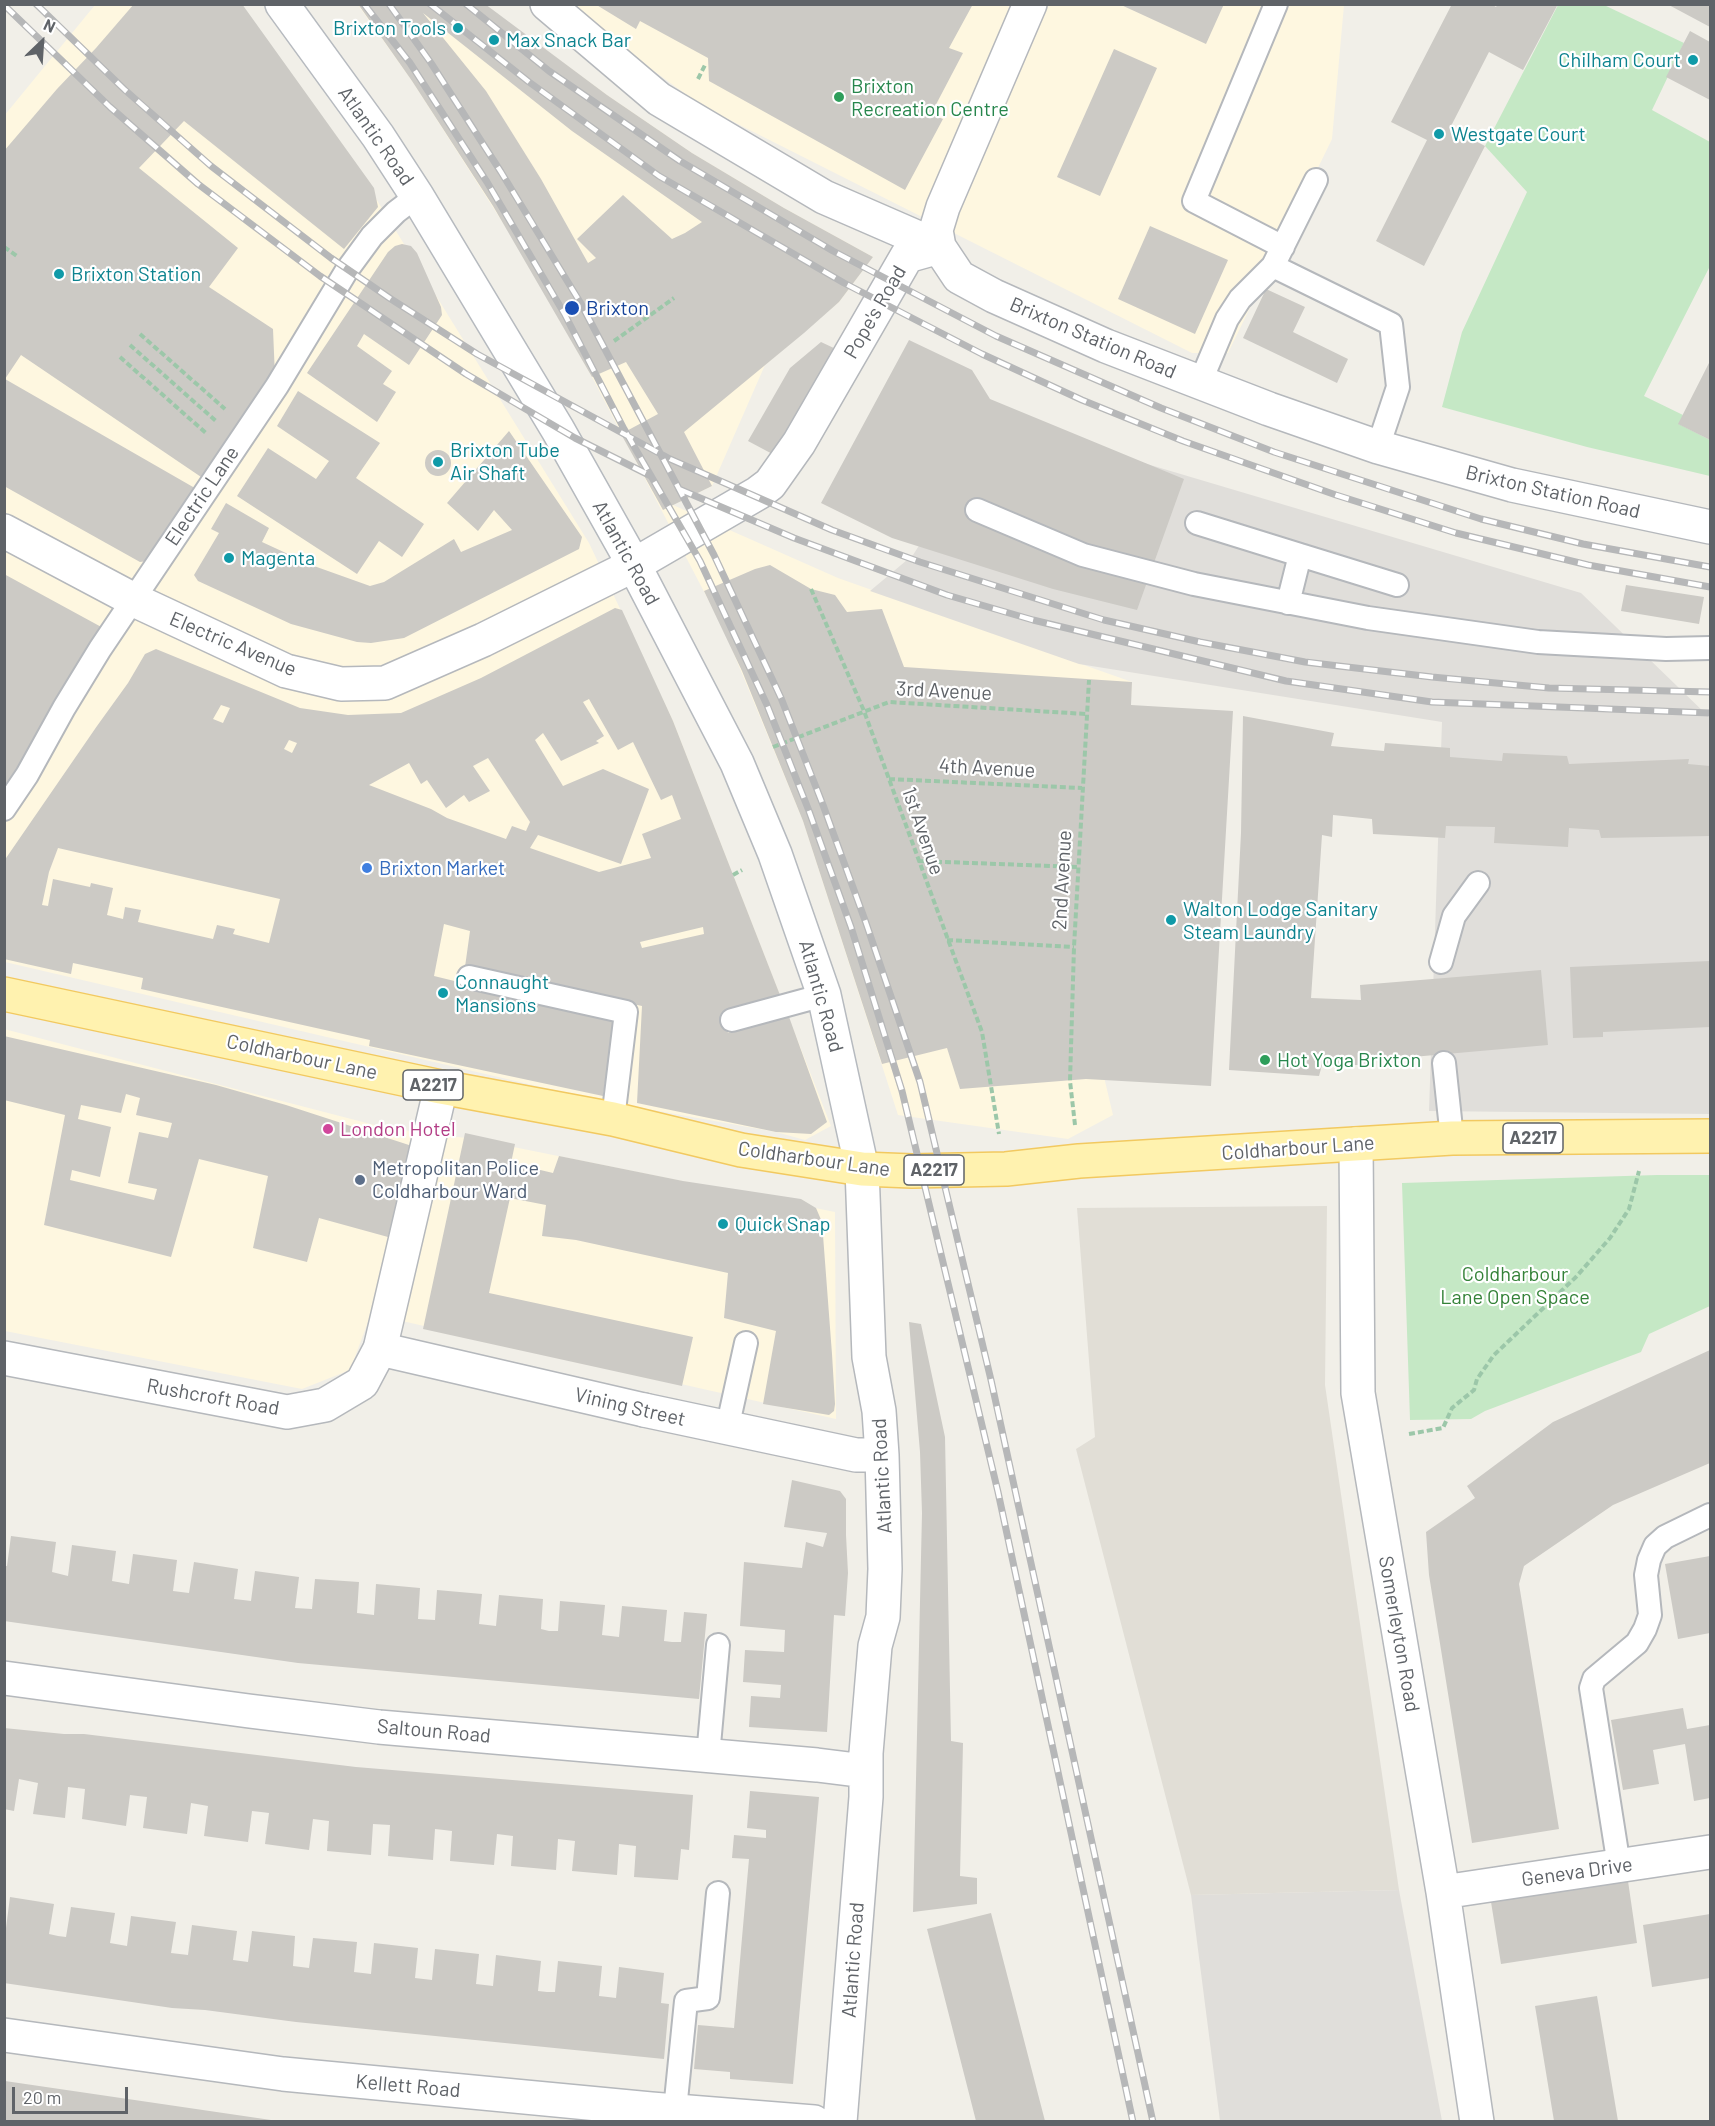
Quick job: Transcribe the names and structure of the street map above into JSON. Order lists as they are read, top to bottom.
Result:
{
  "streets": {
    "main road": ["Coldharbour Lane", "A2217"],
    "street": [
      "Atlantic Road",
      "Pope's Road",
      "Brixton Station Road",
      "Electric Avenue",
      "Rushcroft Road",
      "Vining Street",
      "Somerleyton Road",
      "Saltoun Road",
      "Geneva Drive",
      "Kellett Road"
    ],
    "lane": ["Electric Lane"],
    "path": [
      "3rd Avenue",
      "4th Avenue",
      "1st Avenue",
      "2nd Avenue"
    ]
  },
  "crossings": [
    ["Atlantic Road", "Pope's Road"],
    ["Atlantic Road", "Electric Lane"],
    ["Atlantic Road", "Electric Avenue"],
    ["Atlantic Road", "Coldharbour Lane"],
    ["Atlantic Road", "Vining Street"],
    ["Atlantic Road", "Saltoun Road"],
    ["Pope's Road", "Brixton Station Road"],
    ["Pope's Road", "Electric Avenue"],
    ["Electric Lane", "Electric Avenue"],
    ["3rd Avenue", "1st Avenue"],
    ["3rd Avenue", "2nd Avenue"],
    ["4th Avenue", "1st Avenue"],
    ["4th Avenue", "2nd Avenue"],
    ["1st Avenue", "Coldharbour Lane"],
    ["2nd Avenue", "Coldharbour Lane"],
    ["Coldharbour Lane", "Rushcroft Road"],
    ["Coldharbour Lane", "Somerleyton Road"],
    ["Rushcroft Road", "Vining Street"],
    ["Somerleyton Road", "Geneva Drive"]
  ],
  "parks": ["Coldharbour Lane Open Space"],
  "places": [
    "Brixton Tools",
    "Max Snack Bar",
    "Chilham Court",
    "Brixton Recreation Centre",
    "Westgate Court",
    "Brixton Station",
    "Brixton",
    "Brixton Tube Air Shaft",
    "Magenta",
    "Brixton Market",
    "Walton Lodge Sanitary Steam Laundry",
    "Connaught Mansions",
    "Hot Yoga Brixton",
    "London Hotel",
    "Metropolitan Police Coldharbour Ward",
    "Quick Snap"
  ],
  "scale_bar": "20 m",
  "north": "top right"
}
